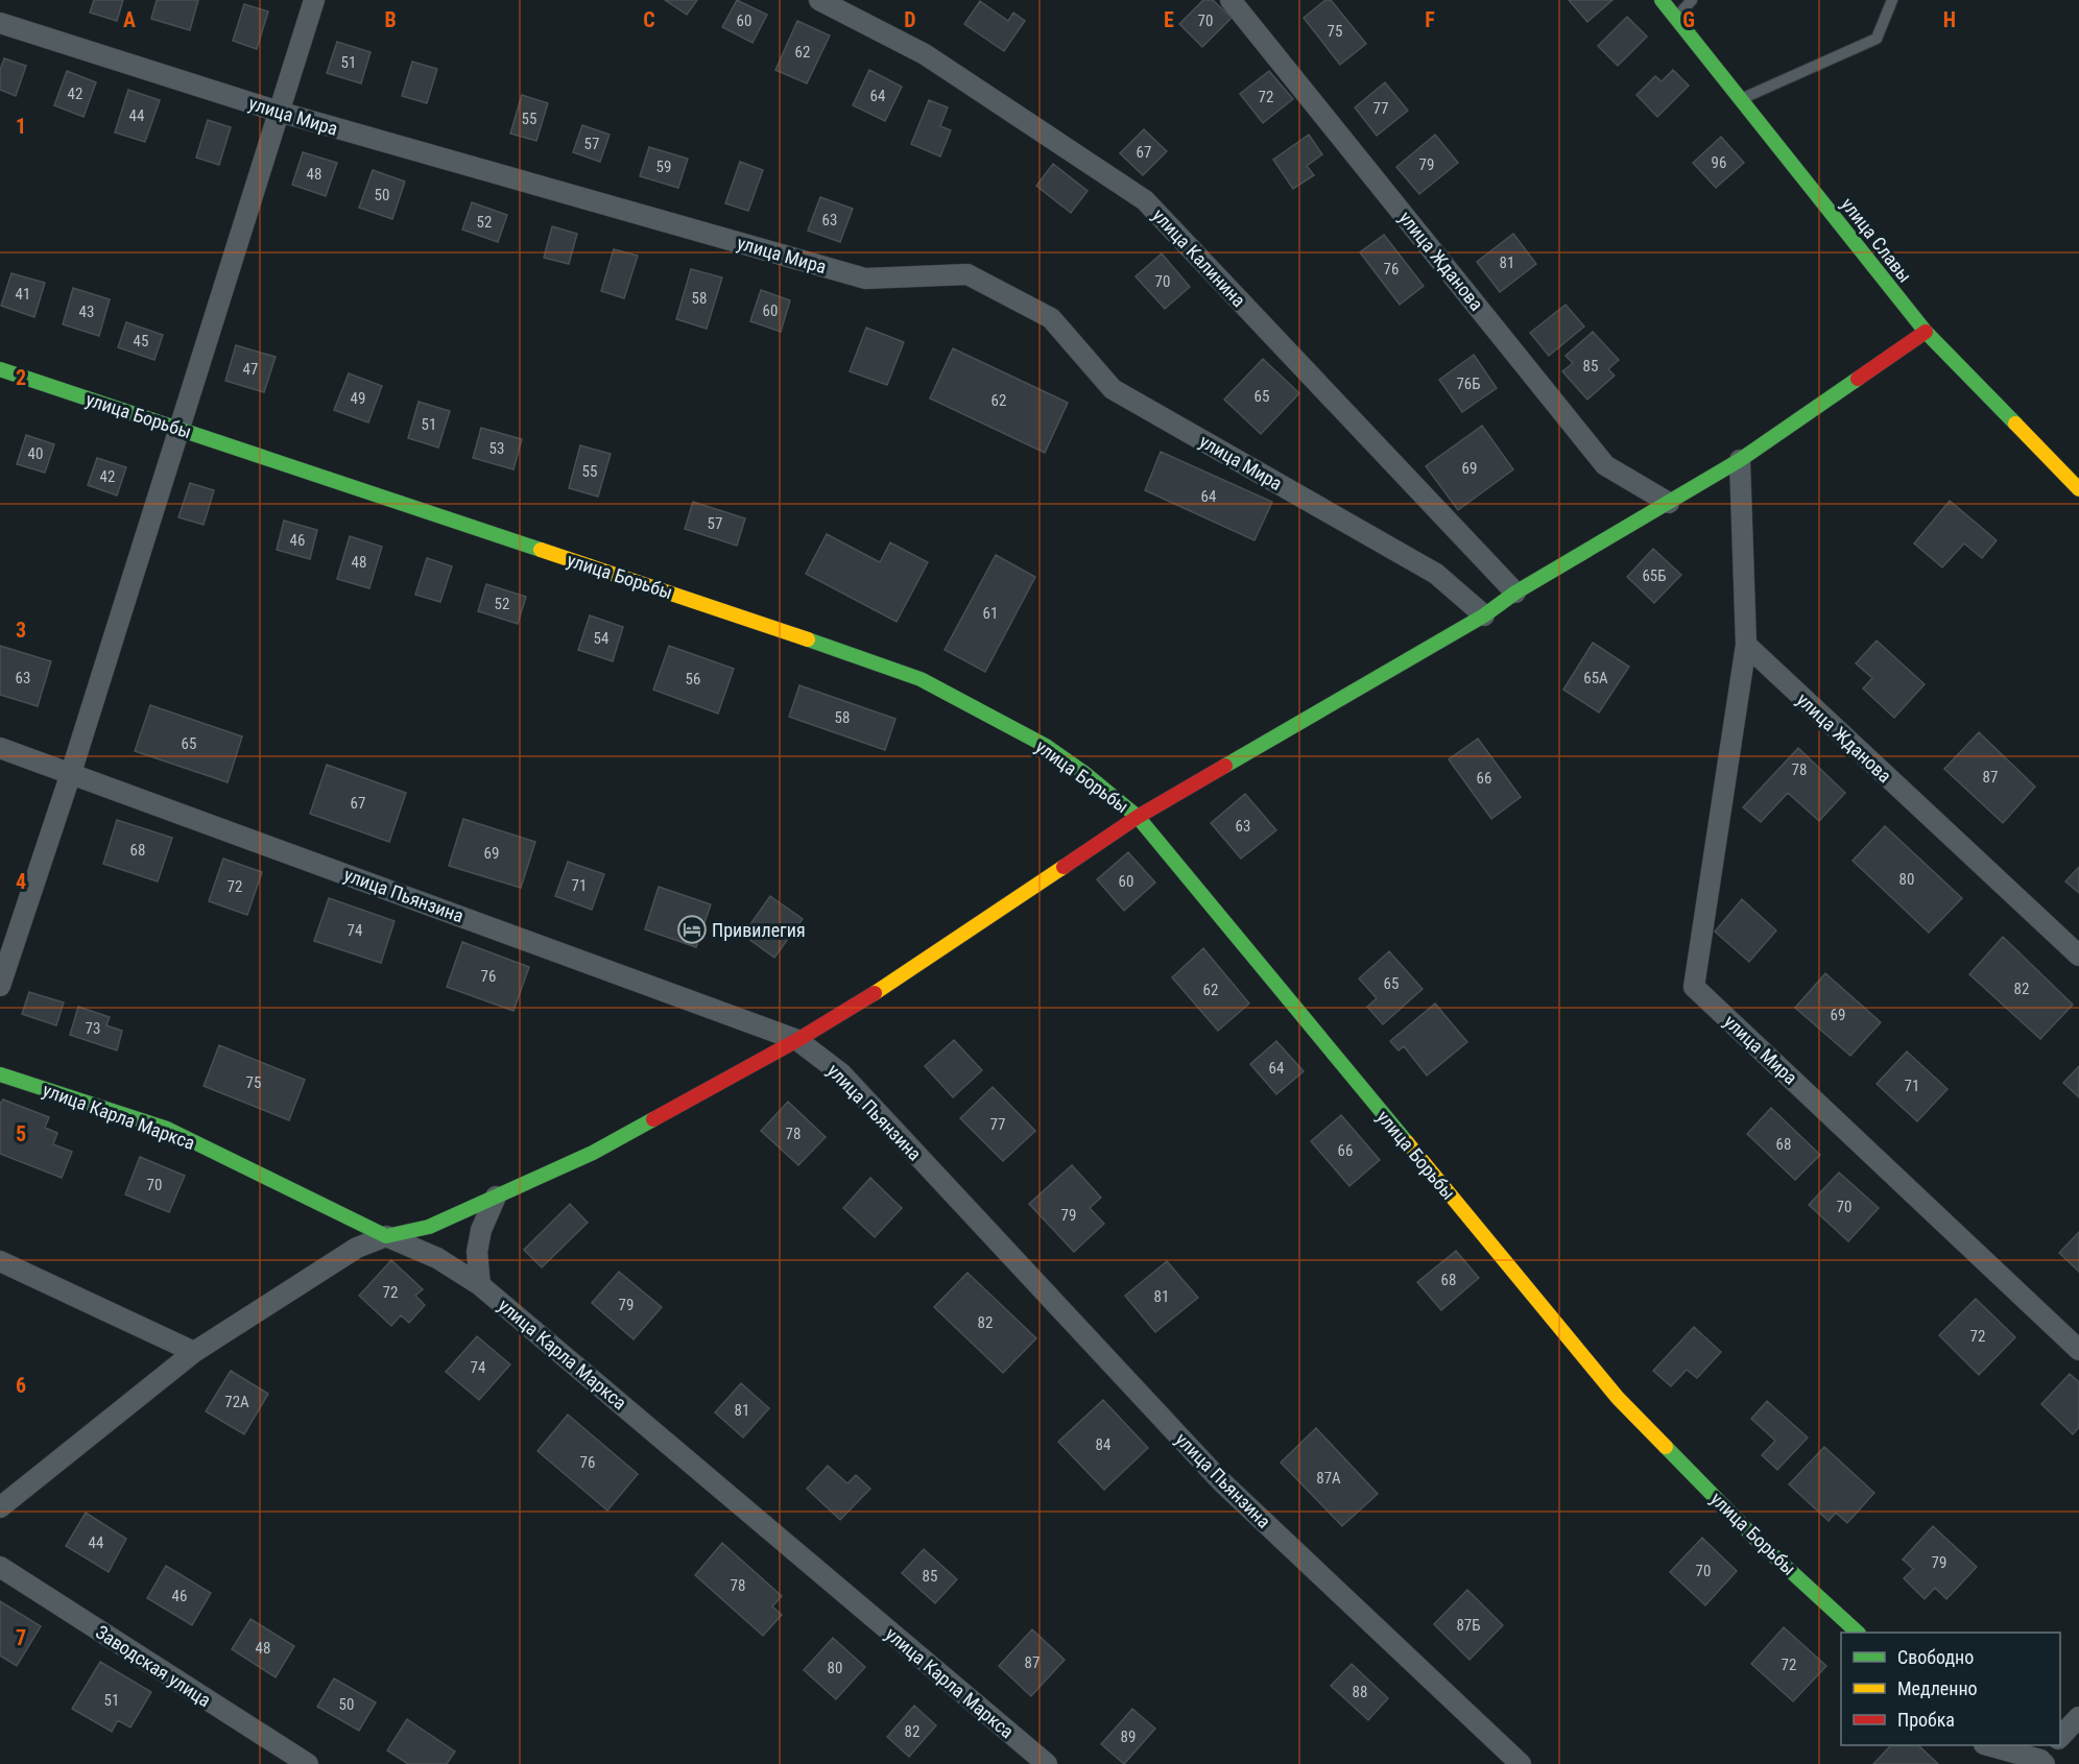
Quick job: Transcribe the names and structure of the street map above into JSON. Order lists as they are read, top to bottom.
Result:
{
  "streets": {
    "street": [
      "улица Мира",
      "улица Славы",
      "улица Калинина",
      "улица Жданова",
      "улица Борьбы",
      "улица Пьянзина",
      "улица Карла Маркса",
      "Заводская улица"
    ]
  },
  "crossings": [
    ["улица Мира", "улица Жданова"]
  ],
  "places": {
    "hotel": ["Привилегия"]
  },
  "house_numbers": [
    "60",
    "70",
    "75",
    "62",
    "51",
    "42",
    "64",
    "72",
    "77",
    "44",
    "55",
    "57",
    "67",
    "96",
    "79",
    "59",
    "48",
    "50",
    "63",
    "52",
    "81",
    "76",
    "70",
    "41",
    "58",
    "60",
    "43",
    "45",
    "85",
    "47",
    "76Б",
    "65",
    "49",
    "62",
    "51",
    "53",
    "40",
    "69",
    "55",
    "42",
    "64",
    "57",
    "46",
    "48",
    "65Б",
    "52",
    "61",
    "54",
    "63",
    "65А",
    "56",
    "58",
    "65",
    "78",
    "87",
    "66",
    "67",
    "63",
    "68",
    "69",
    "80",
    "60",
    "71",
    "72",
    "74",
    "76",
    "65",
    "82",
    "62",
    "69",
    "73",
    "64",
    "75",
    "71",
    "77",
    "78",
    "68",
    "66",
    "70",
    "70",
    "79",
    "68",
    "72",
    "81",
    "79",
    "82",
    "72",
    "74",
    "72А",
    "81",
    "84",
    "76",
    "87А",
    "44",
    "79",
    "70",
    "85",
    "78",
    "46",
    "87Б",
    "48",
    "87",
    "72",
    "80",
    "88",
    "51",
    "50",
    "82",
    "89"
  ],
  "legend": ["Свободно", "Медленно", "Пробка"],
  "grid": {
    "columns": [
      "A",
      "B",
      "C",
      "D",
      "E",
      "F",
      "G",
      "H"
    ],
    "rows": [
      "1",
      "2",
      "3",
      "4",
      "5",
      "6",
      "7"
    ]
  }
}
